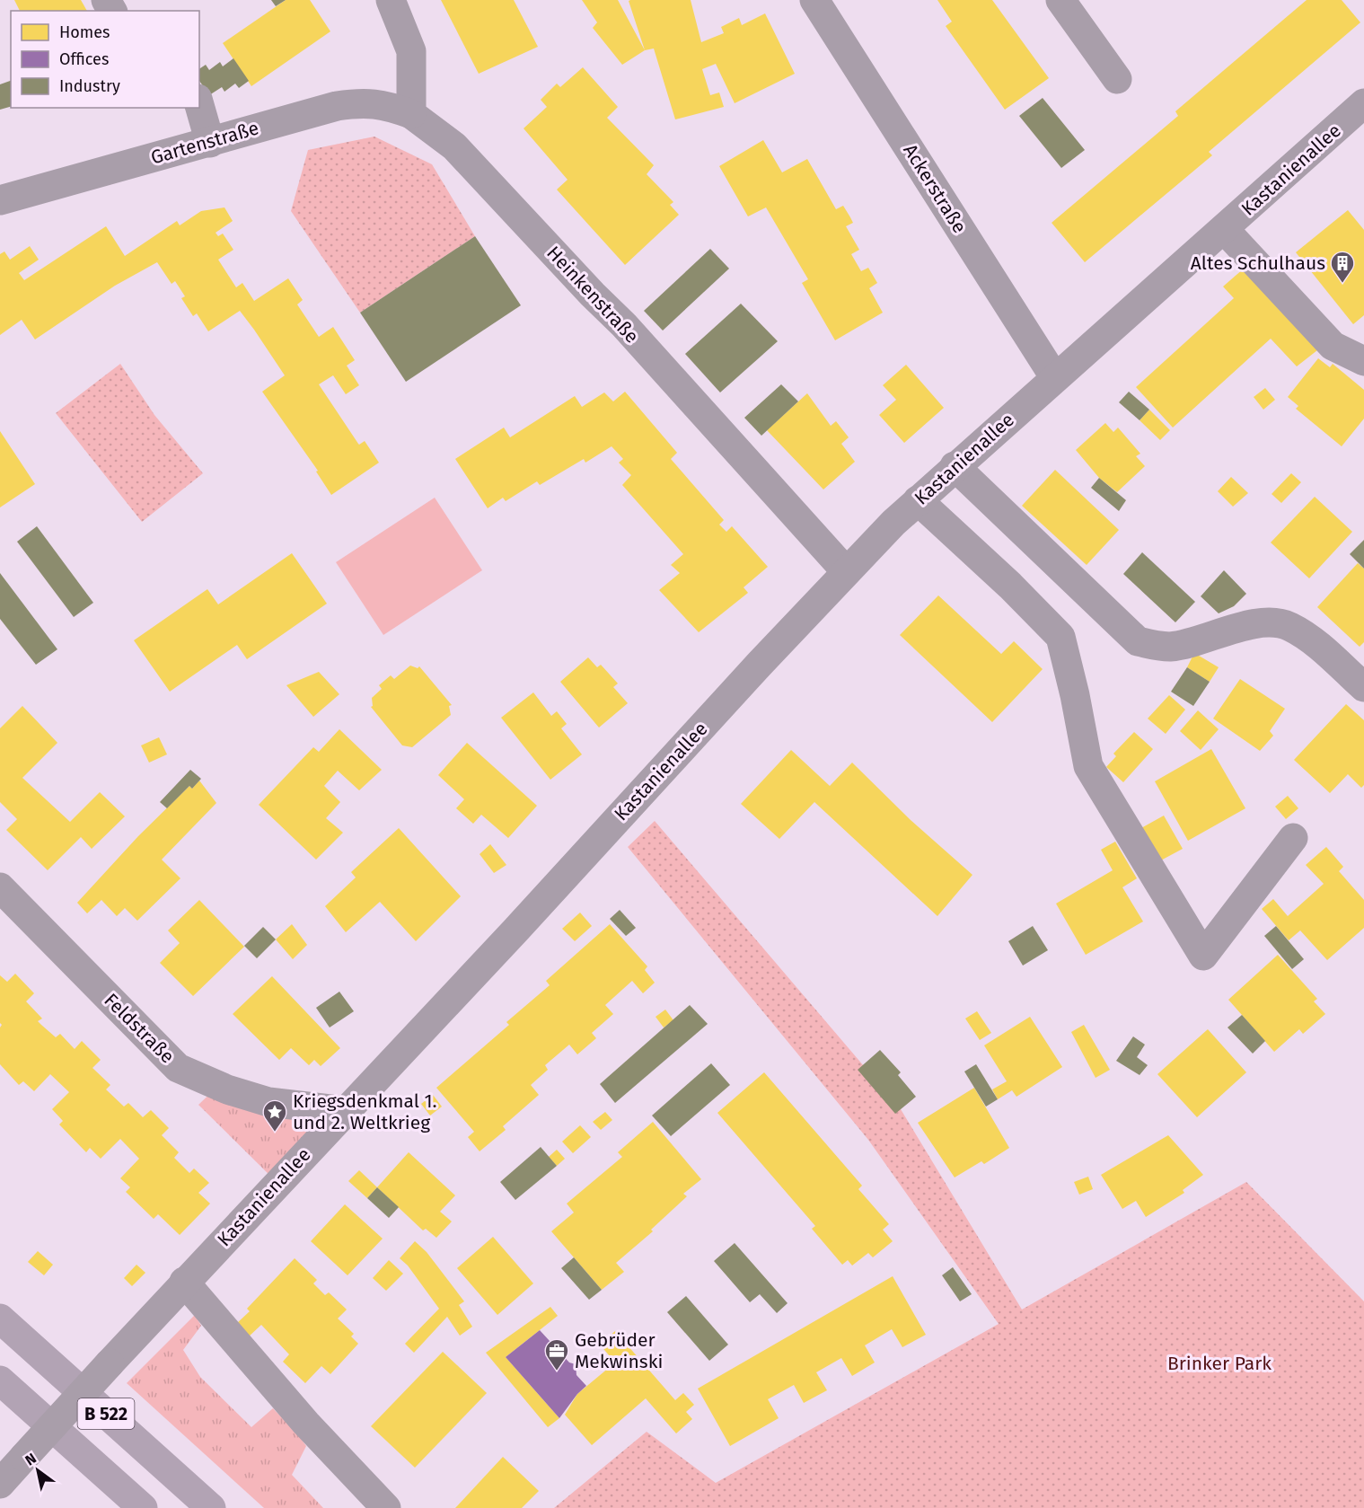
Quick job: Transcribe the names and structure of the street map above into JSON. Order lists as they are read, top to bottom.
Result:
{
  "streets": {
    "highway": ["B 522"],
    "street": [
      "Gartenstraße",
      "Kastanienallee",
      "Ackerstraße",
      "Heinkenstraße",
      "Feldstraße"
    ]
  },
  "crossings": [
    ["Gartenstraße", "Heinkenstraße"],
    ["Kastanienallee", "Ackerstraße"],
    ["Kastanienallee", "Heinkenstraße"],
    ["Kastanienallee", "Feldstraße"]
  ],
  "parks": ["Brinker Park"],
  "places": {
    "building": ["Altes Schulhaus"],
    "place": ["Kriegsdenkmal 1. und 2. Weltkrieg"],
    "office": ["Gebrüder Mekwinski"]
  },
  "legend": ["Homes", "Offices", "Industry"],
  "north": "top left"
}
